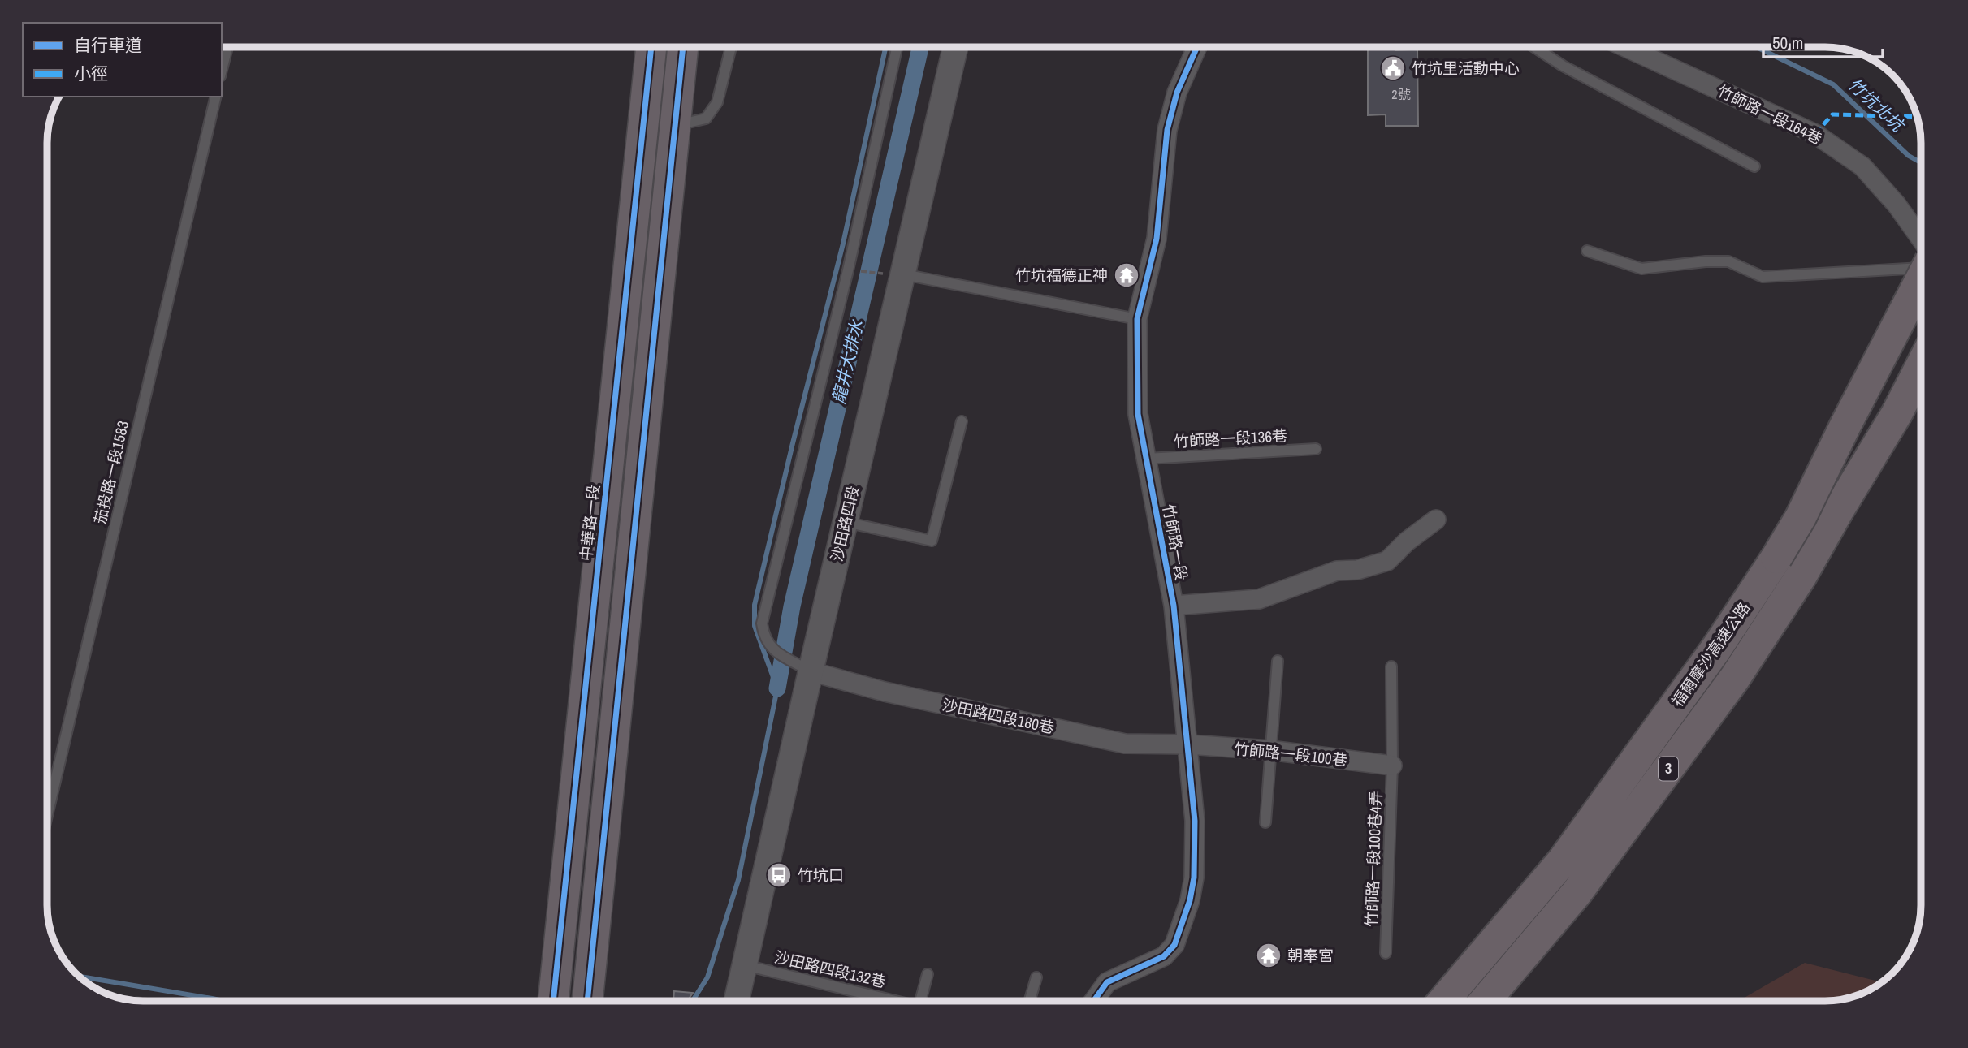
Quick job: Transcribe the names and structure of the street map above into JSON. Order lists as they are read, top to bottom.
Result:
{
  "streets": {
    "highway": ["福爾摩沙高速公路", "3"],
    "main road": ["中華路一段"],
    "street": [
      "竹師路一段164巷",
      "沙田路四段",
      "竹師路一段",
      "沙田路四段180巷",
      "竹師路一段100巷"
    ],
    "lane": [
      "竹師路一段136巷",
      "茄投路一段1583",
      "竹師路一段100巷4弄",
      "沙田路四段132巷"
    ]
  },
  "crossings": [
    ["竹師路一段136巷", "竹師路一段"],
    ["沙田路四段", "沙田路四段180巷"],
    ["沙田路四段", "沙田路四段132巷"],
    ["竹師路一段", "沙田路四段180巷"],
    ["竹師路一段", "竹師路一段100巷"],
    ["沙田路四段180巷", "竹師路一段100巷"],
    ["竹師路一段100巷", "竹師路一段100巷4弄"]
  ],
  "water": ["竹坑北坑", "龍井大排水"],
  "places": {
    "public building": ["竹坑里活動中心"],
    "temple": ["竹坑福德正神", "朝奉宮"],
    "bus stop": ["竹坑口"]
  },
  "house_numbers": ["2號"],
  "legend": ["自行車道", "小徑"],
  "scale_bar": "50 m"
}
